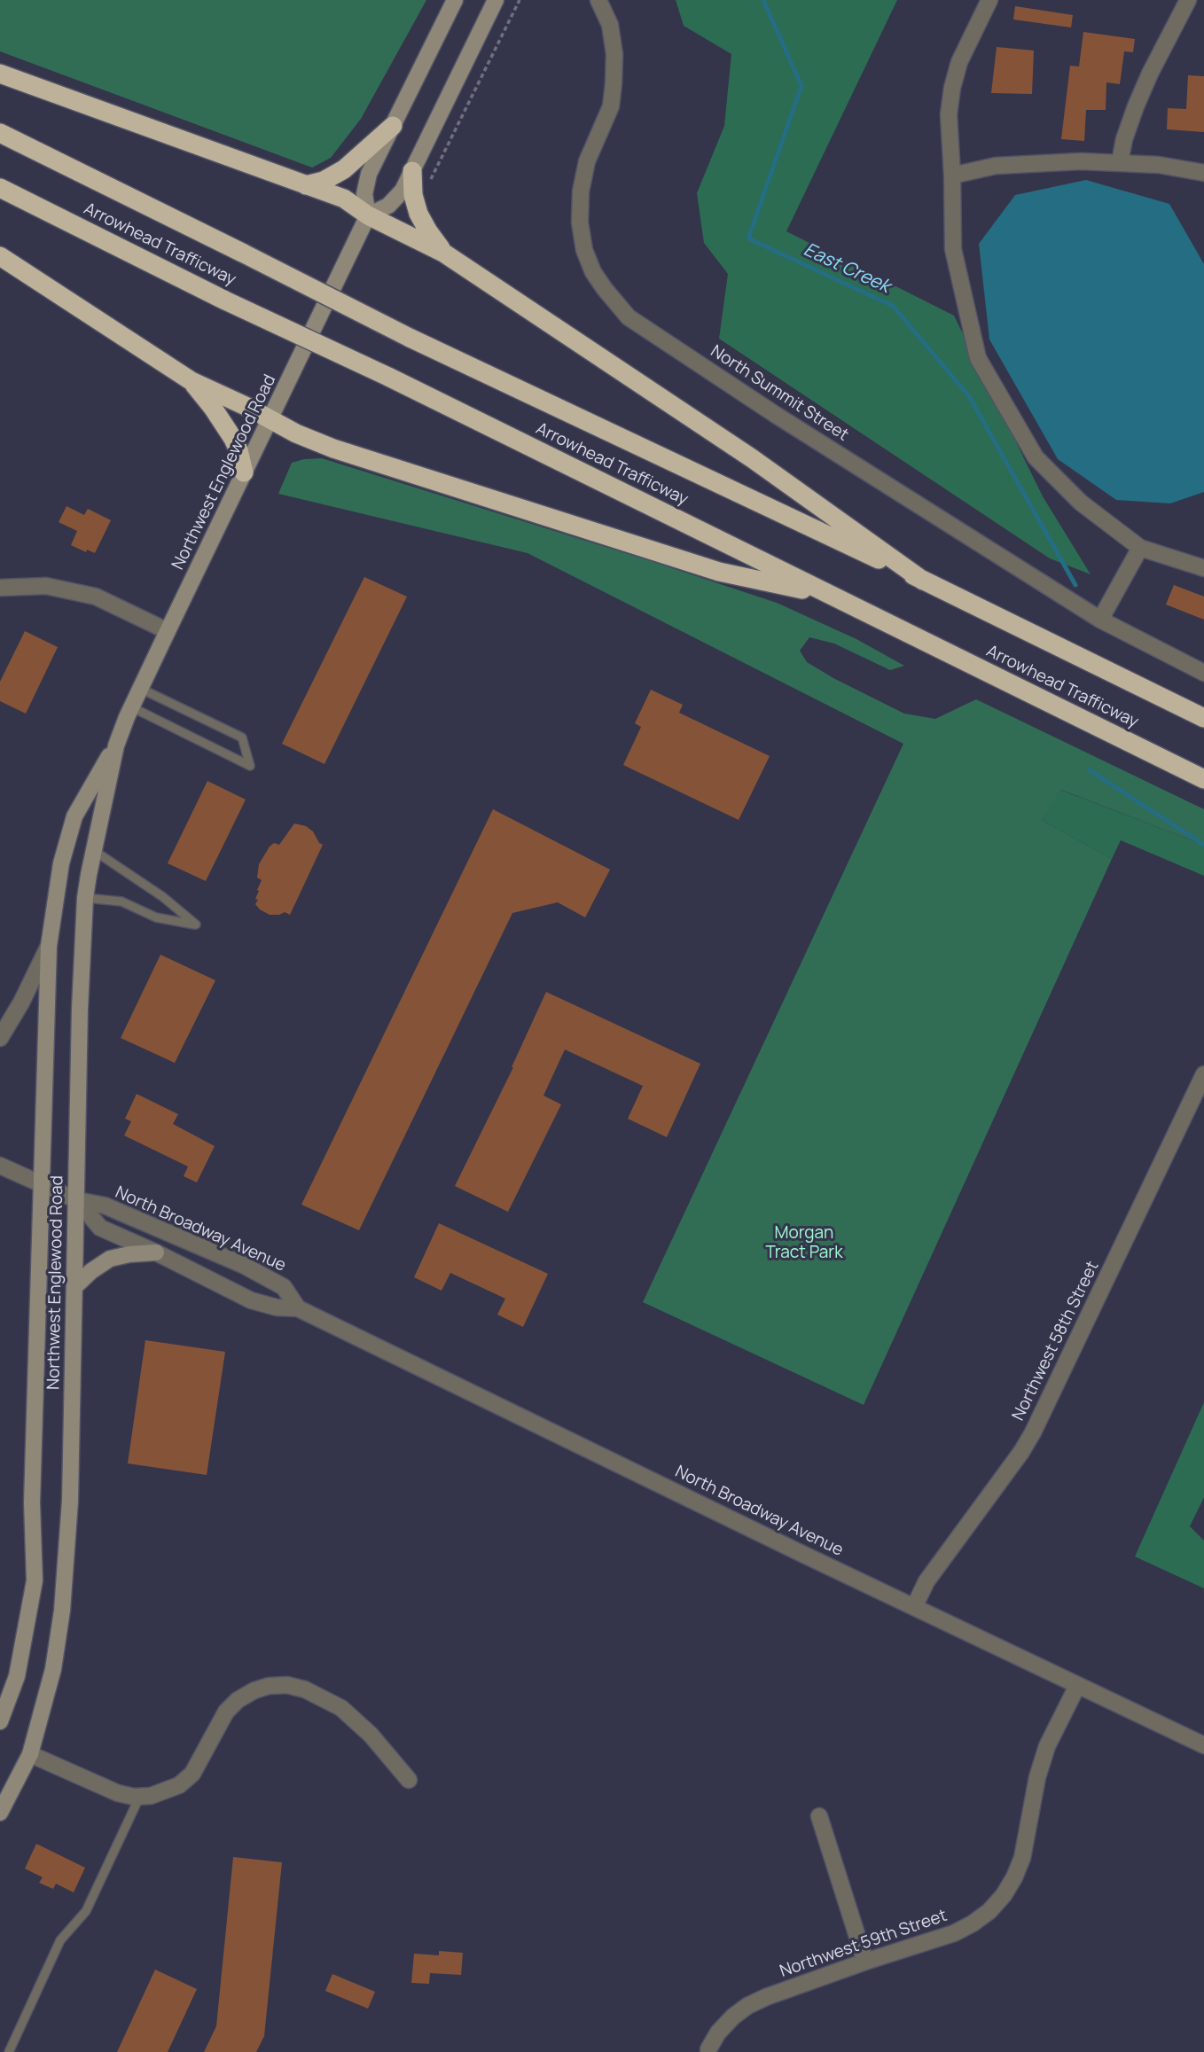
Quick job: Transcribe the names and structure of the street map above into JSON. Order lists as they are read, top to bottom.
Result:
{
  "streets": {
    "highway": ["Arrowhead Trafficway"],
    "main road": ["Northwest Englewood Road"],
    "street": [
      "North Summit Street",
      "North Broadway Avenue",
      "Northwest 58th Street",
      "Northwest 59th Street"
    ]
  },
  "crossings": [
    ["Northwest Englewood Road", "North Broadway Avenue"],
    ["North Broadway Avenue", "Northwest 58th Street"],
    ["North Broadway Avenue", "Northwest 59th Street"]
  ],
  "water": ["East Creek"],
  "parks": ["Morgan Tract Park"]
}
